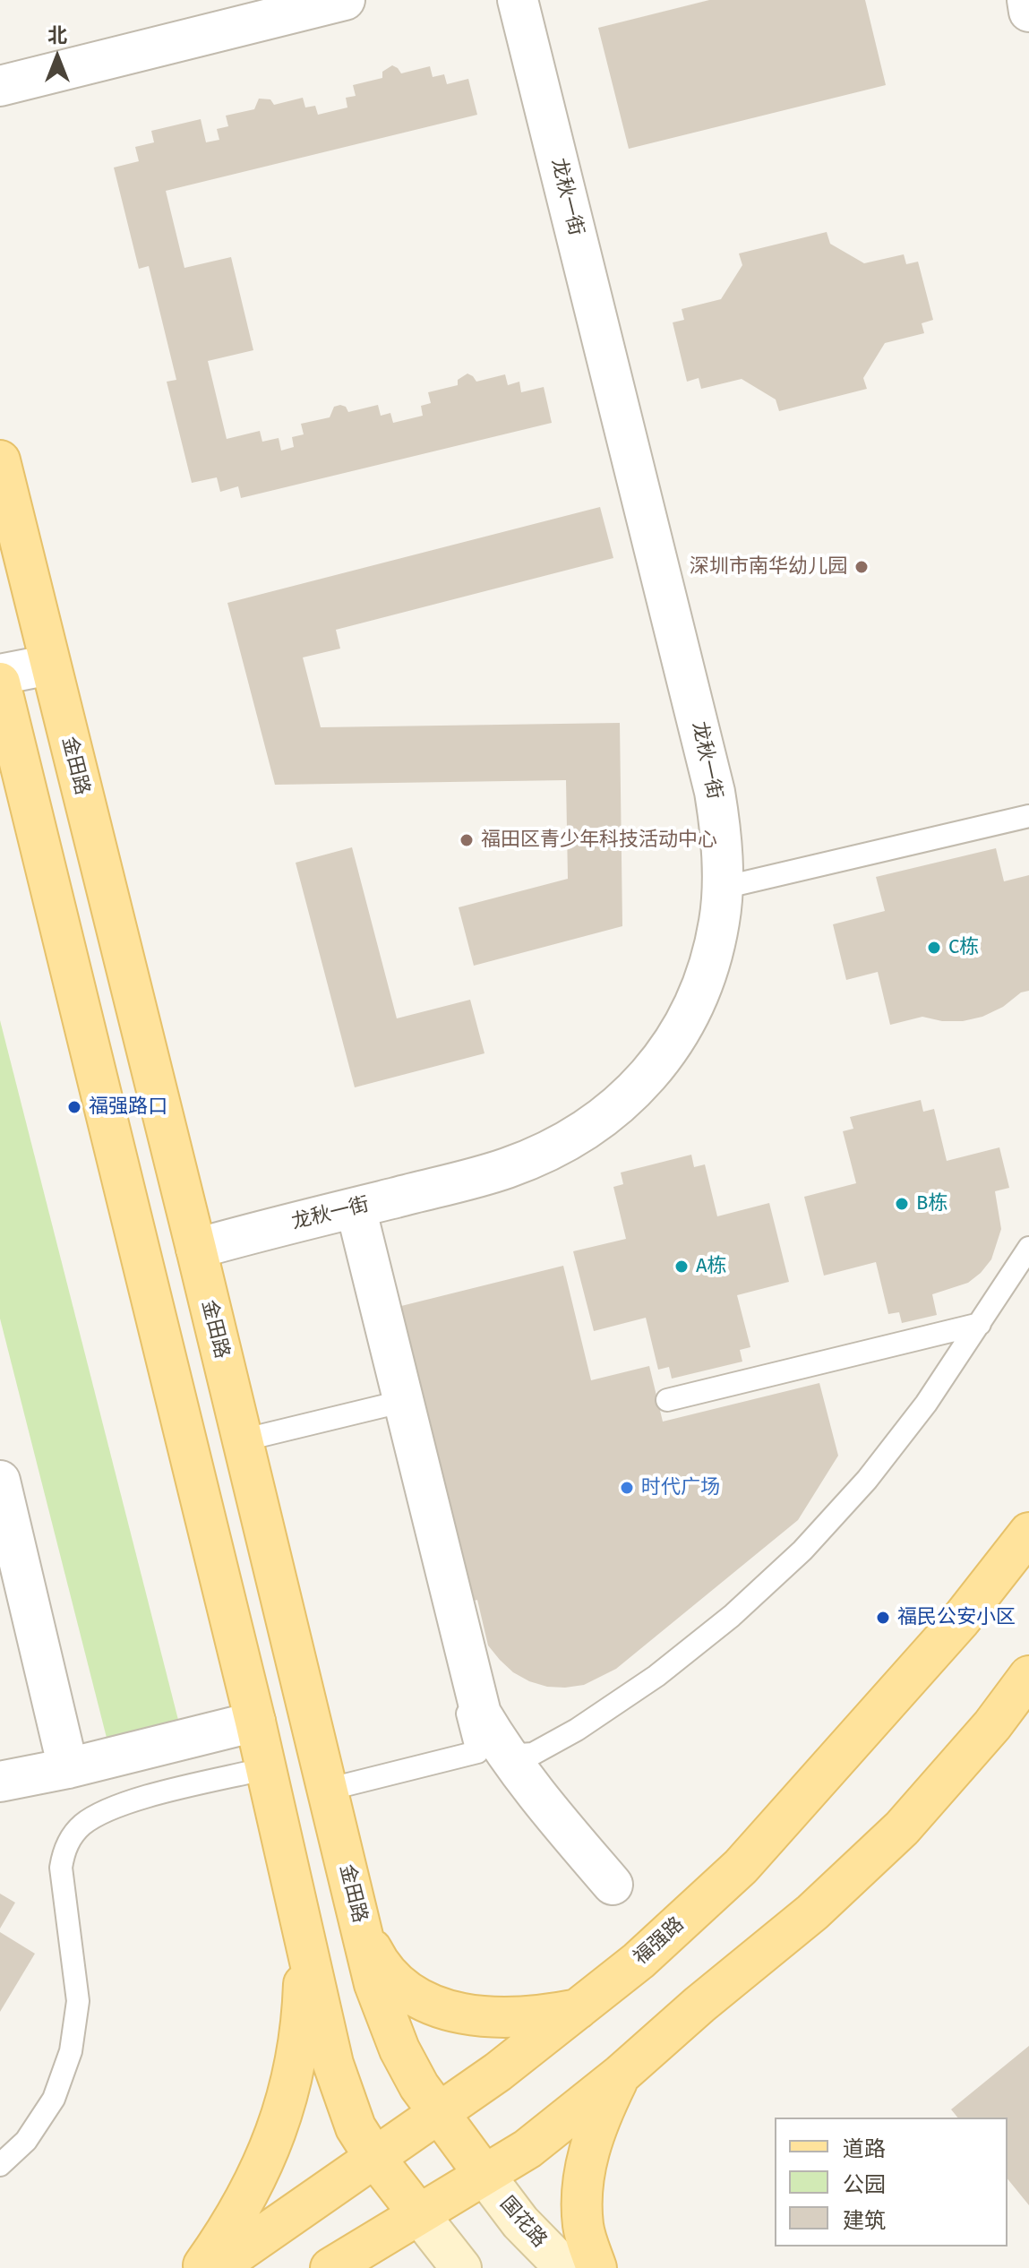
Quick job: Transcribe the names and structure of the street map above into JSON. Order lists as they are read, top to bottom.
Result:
{
  "streets": {
    "main road": ["金田路", "福强路"],
    "street": ["龙秋一街", "国花路"]
  },
  "crossings": [
    ["龙秋一街", "金田路"],
    ["金田路", "福强路"],
    ["金田路", "国花路"]
  ],
  "places": [
    "深圳市南华幼儿园",
    "福田区青少年科技活动中心",
    "C栋",
    "福强路口",
    "B栋",
    "A栋",
    "时代广场",
    "福民公安小区"
  ],
  "legend": ["道路", "公园", "建筑"],
  "north": "top"
}
